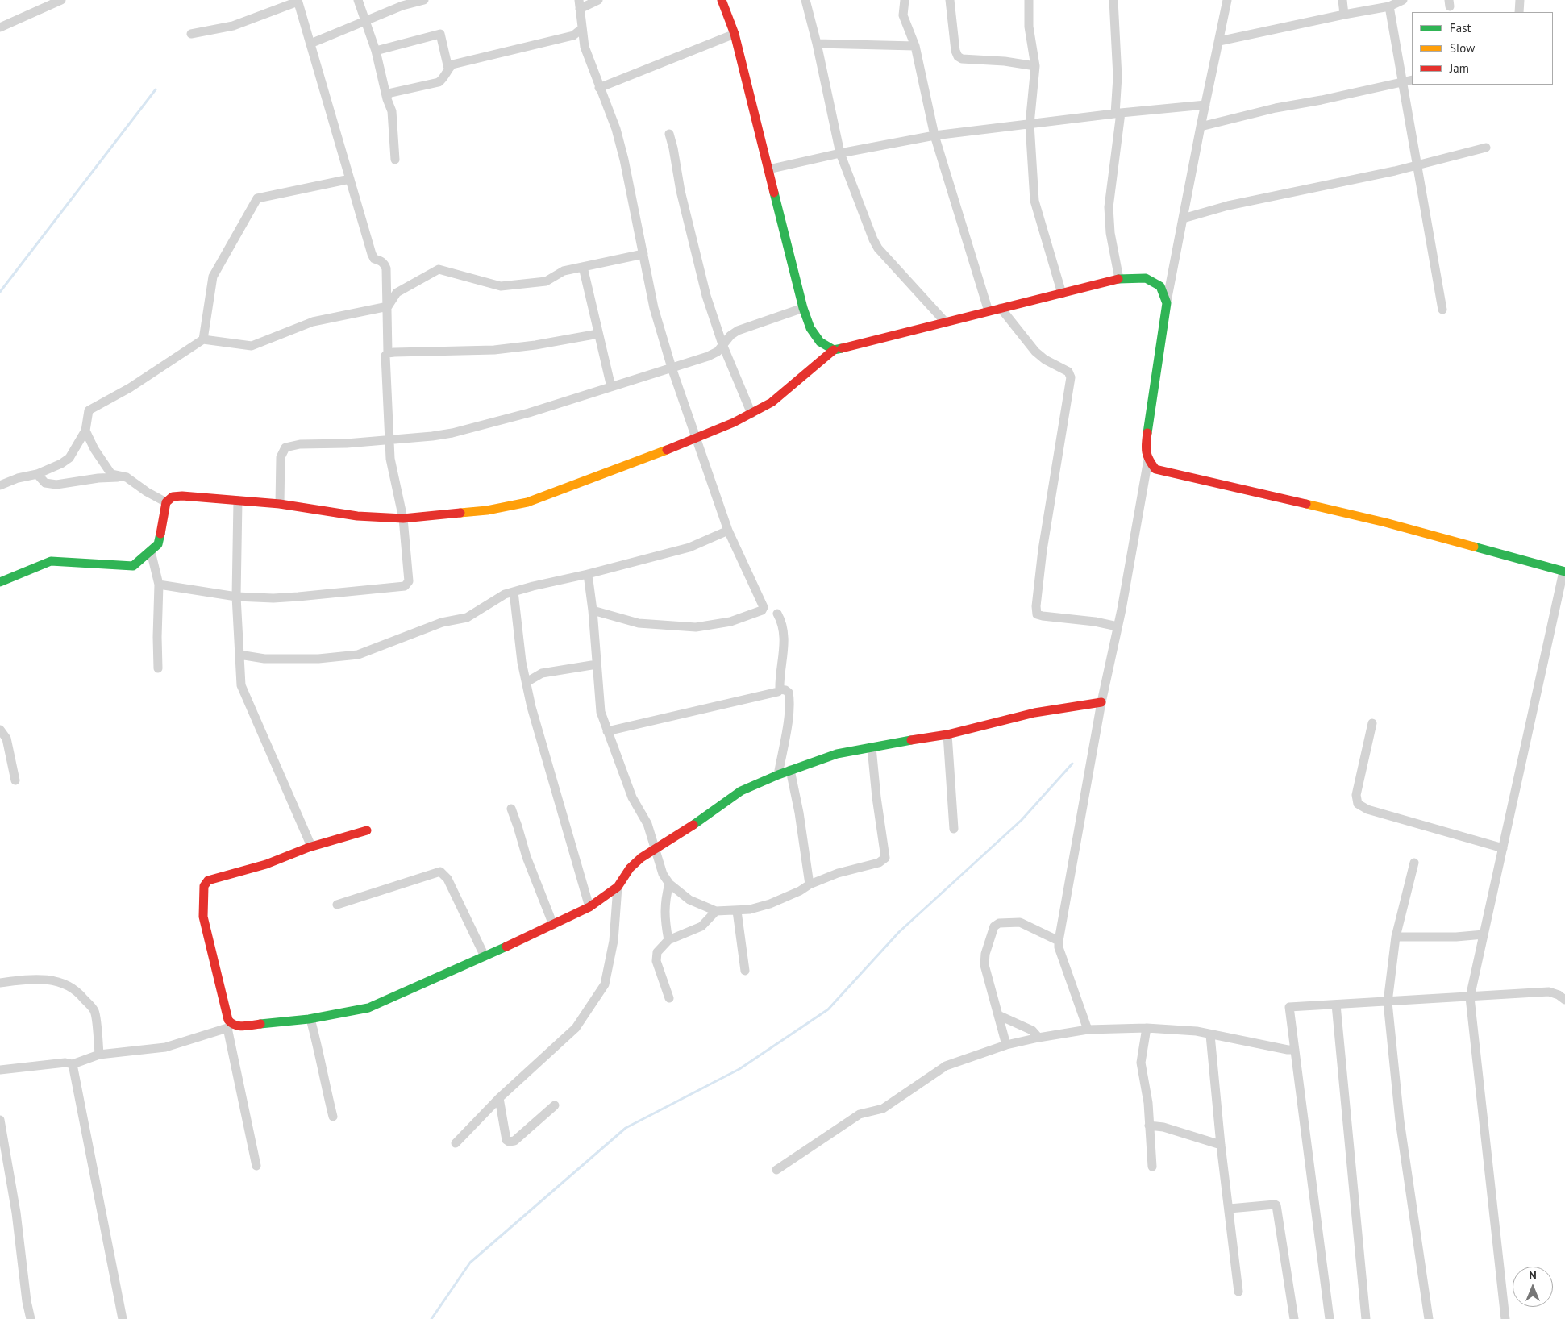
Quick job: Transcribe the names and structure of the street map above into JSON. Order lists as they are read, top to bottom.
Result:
{
  "legend": ["Fast", "Slow", "Jam"],
  "north": "top"
}
